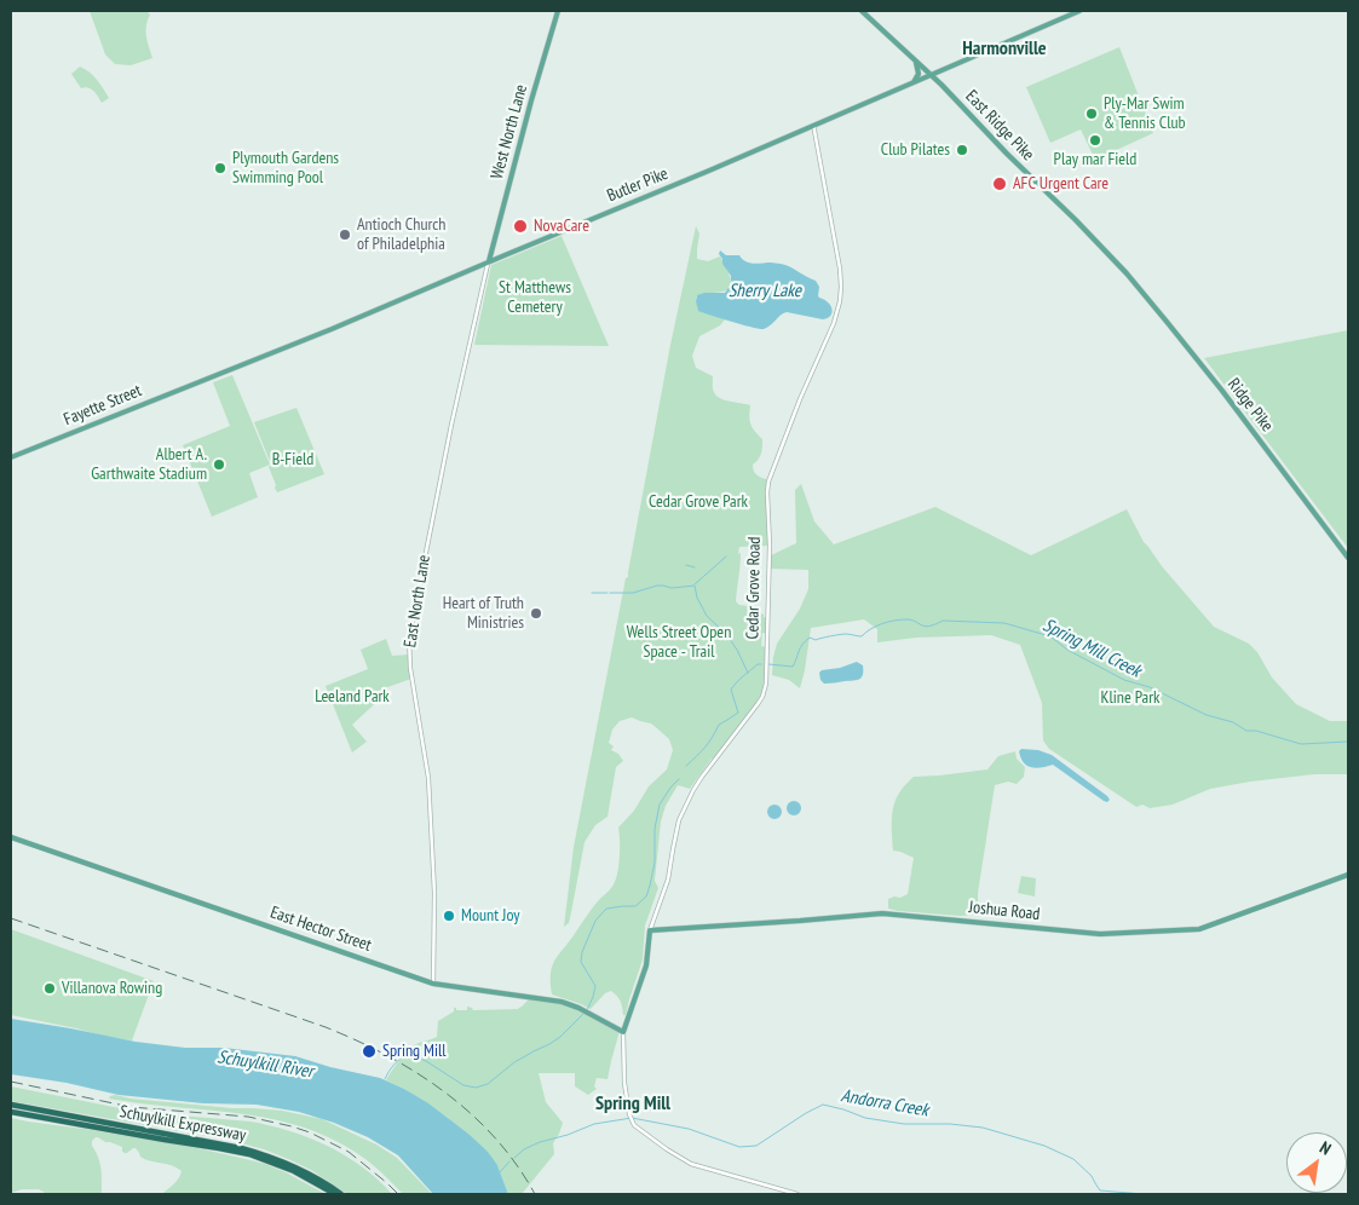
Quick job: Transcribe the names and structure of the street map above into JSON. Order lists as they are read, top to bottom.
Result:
{
  "streets": {
    "highway": ["Schuylkill Expressway"],
    "main road": [
      "East Ridge Pike",
      "West North Lane",
      "Butler Pike",
      "Fayette Street",
      "Ridge Pike",
      "Cedar Grove Road",
      "Joshua Road",
      "East Hector Street"
    ],
    "street": ["East North Lane"]
  },
  "crossings": [
    ["East Ridge Pike", "Butler Pike"],
    ["East Ridge Pike", "Ridge Pike"],
    ["West North Lane", "Butler Pike"],
    ["West North Lane", "East North Lane"],
    ["Butler Pike", "Fayette Street"],
    ["Butler Pike", "Cedar Grove Road"],
    ["Butler Pike", "East North Lane"],
    ["Cedar Grove Road", "Joshua Road"],
    ["Cedar Grove Road", "East Hector Street"],
    ["East North Lane", "East Hector Street"]
  ],
  "districts": ["Harmonville", "Spring Mill"],
  "water": [
    "Sherry Lake",
    "Spring Mill Creek",
    "Schuylkill River",
    "Andorra Creek"
  ],
  "parks": [
    "St Matthews Cemetery",
    "B-Field",
    "Cedar Grove Park",
    "Wells Street Open Space - Trail",
    "Leeland Park",
    "Kline Park"
  ],
  "places": [
    "Ply-Mar Swim & Tennis Club",
    "Play mar Field",
    "Club Pilates",
    "Plymouth Gardens Swimming Pool",
    "AFC Urgent Care",
    "NovaCare",
    "Antioch Church of Philadelphia",
    "Albert A. Garthwaite Stadium",
    "Heart of Truth Ministries",
    "Mount Joy",
    "Villanova Rowing",
    "Spring Mill"
  ],
  "north": "top right"
}
